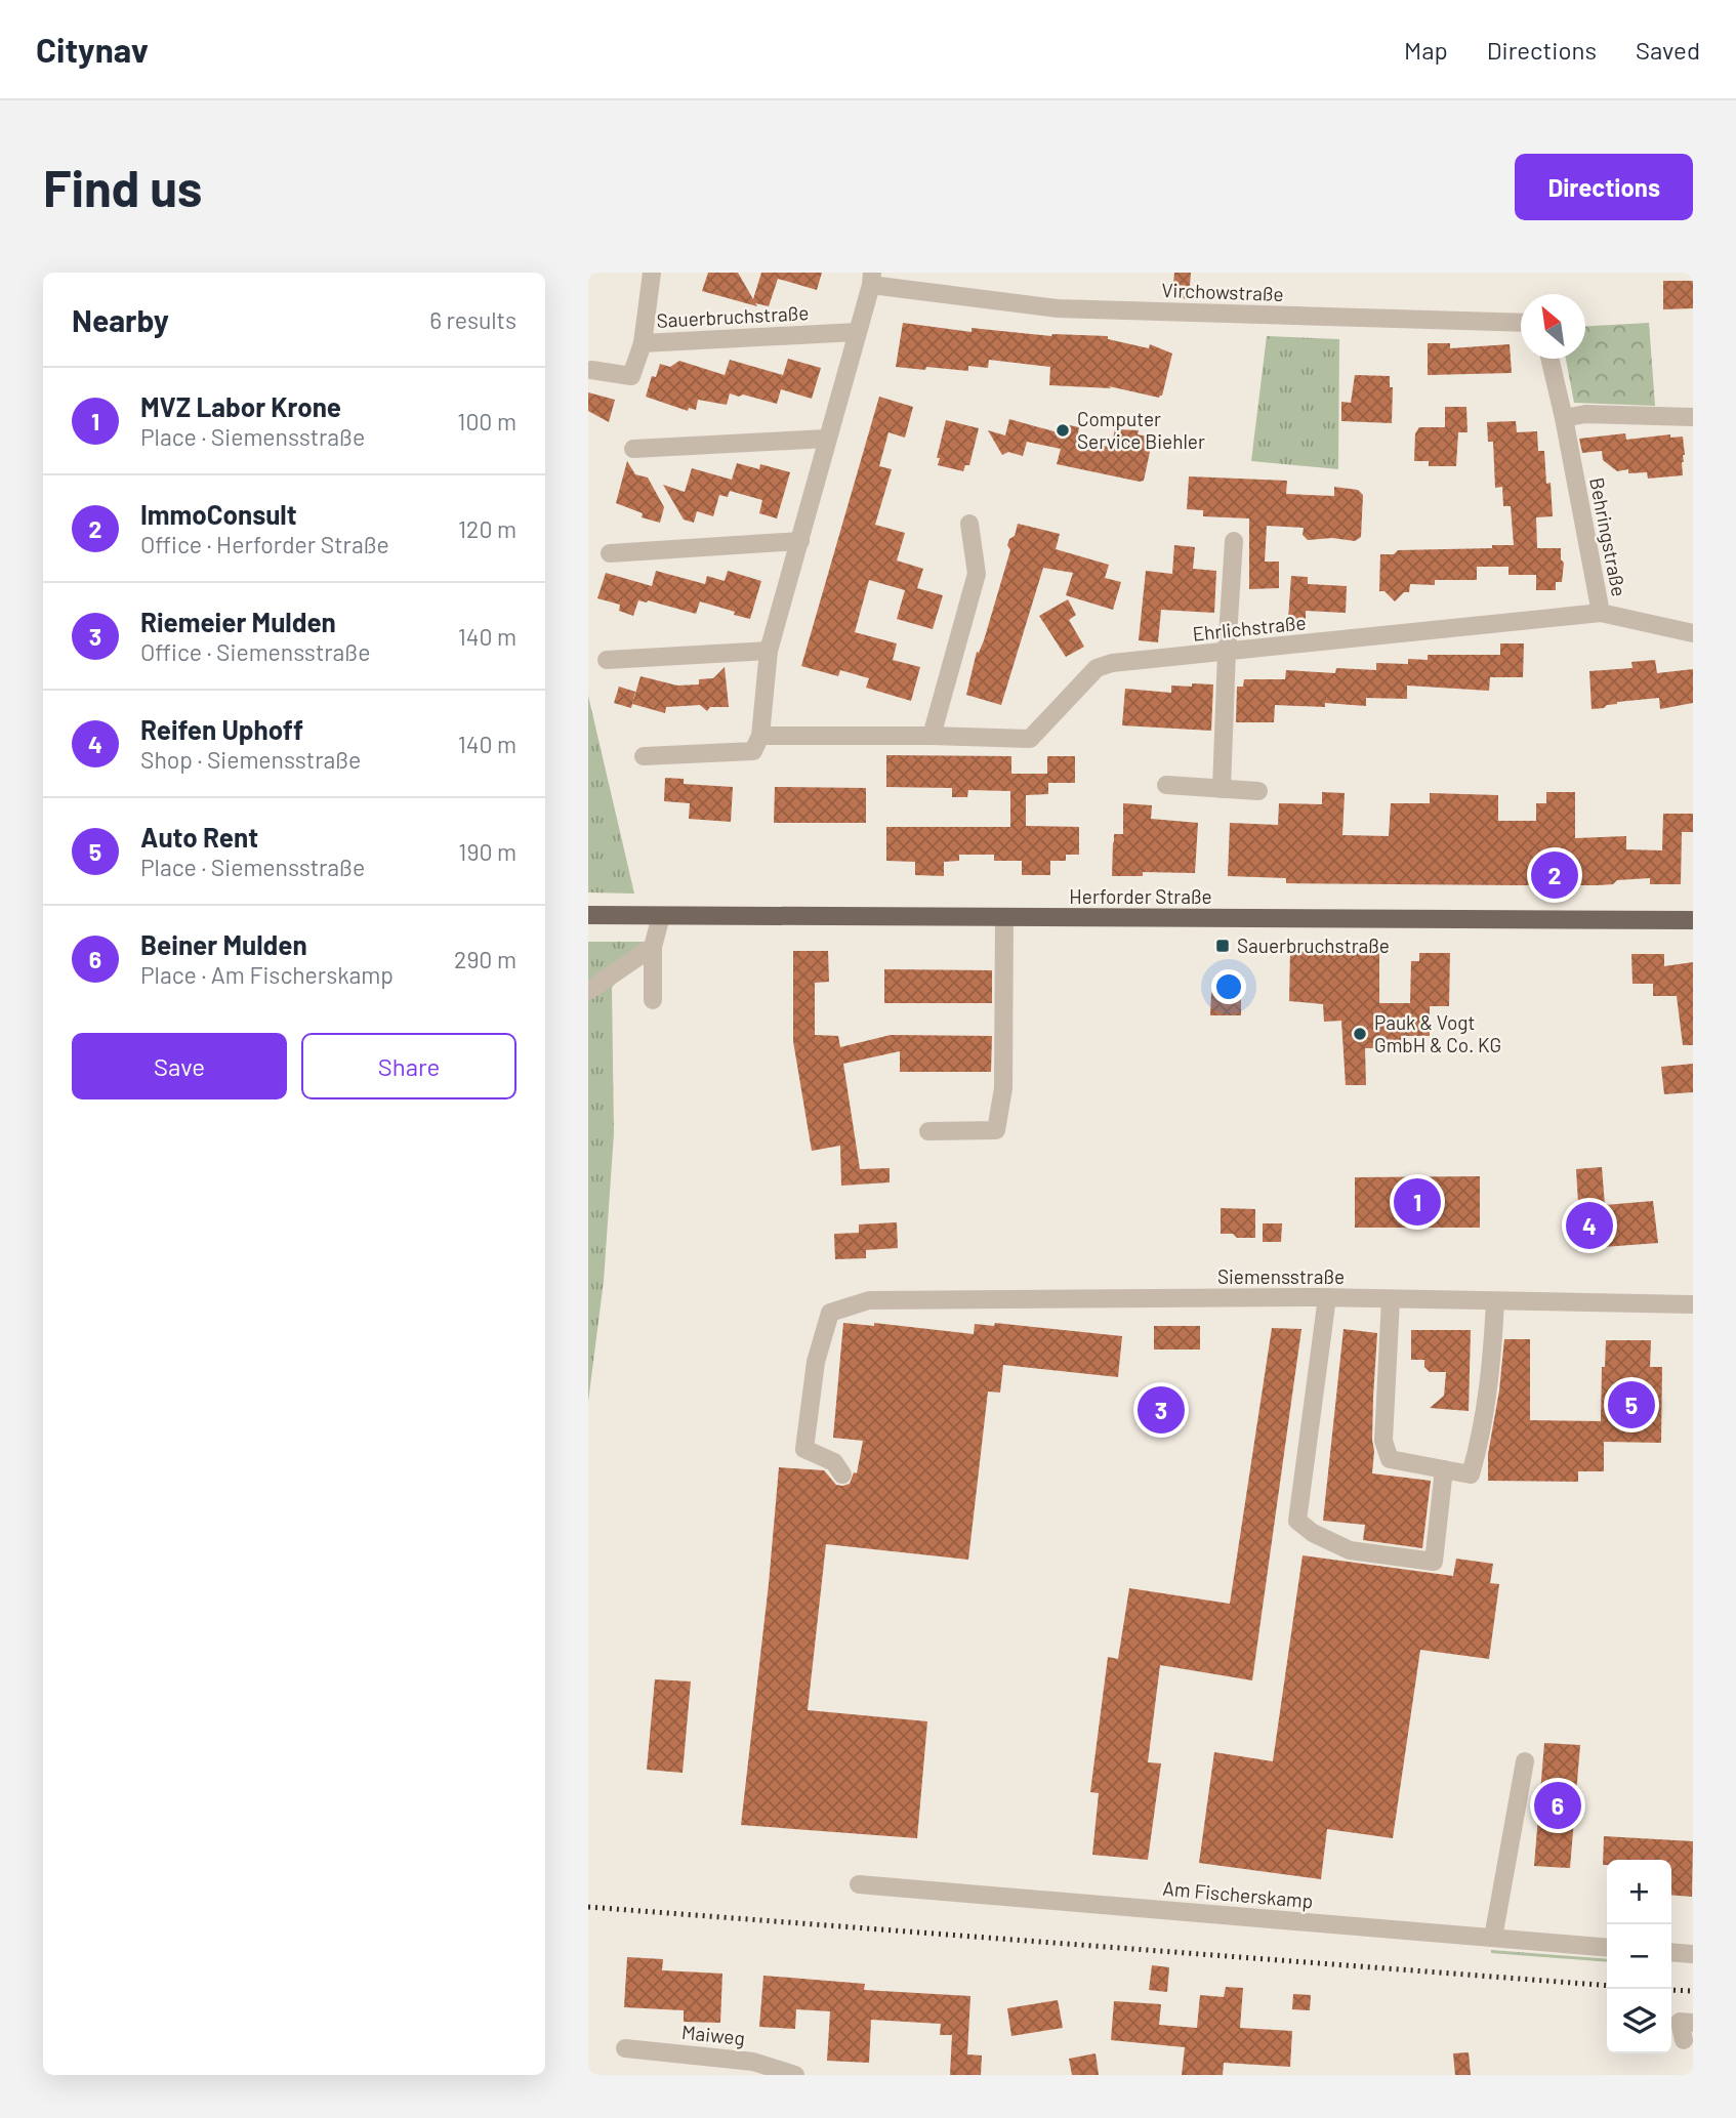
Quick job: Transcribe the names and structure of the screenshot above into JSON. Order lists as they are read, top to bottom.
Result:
{
  "streets": {
    "main road": ["Herforder Straße"],
    "street": [
      "Virchowstraße",
      "Sauerbruchstraße",
      "Behringstraße",
      "Ehrlichstraße",
      "Siemensstraße",
      "Am Fischerskamp",
      "Maiweg"
    ]
  },
  "crossings": [
    ["Behringstraße", "Ehrlichstraße"]
  ],
  "places": {
    "other": ["Computer Service Biehler", "Pauk & Vogt GmbH & Co. KG"],
    "transit": ["Sauerbruchstraße"]
  },
  "north": "top left",
  "page": {
    "header": "Citynav",
    "nav": ["Map", "Directions", "Saved"],
    "buttons": [
      "Directions",
      ["Save", "Share"]
    ],
    "title": "Find us",
    "heading": ["Nearby", "6 results"],
    "list": [
      {
        "mark": "1",
        "name": "MVZ Labor Krone",
        "note": "Place · Siemensstraße",
        "value": "100 m"
      },
      {
        "mark": "2",
        "name": "ImmoConsult",
        "note": "Office · Herforder Straße",
        "value": "120 m"
      },
      {
        "mark": "3",
        "name": "Riemeier Mulden",
        "note": "Office · Siemensstraße",
        "value": "140 m"
      },
      {
        "mark": "4",
        "name": "Reifen Uphoff",
        "note": "Shop · Siemensstraße",
        "value": "140 m"
      },
      {
        "mark": "5",
        "name": "Auto Rent",
        "note": "Place · Siemensstraße",
        "value": "190 m"
      },
      {
        "mark": "6",
        "name": "Beiner Mulden",
        "note": "Place · Am Fischerskamp",
        "value": "290 m"
      }
    ],
    "pins": [
      "2",
      "1",
      "4",
      "5",
      "3",
      "6"
    ],
    "map_buttons": ["+", "−"]
  }
}
